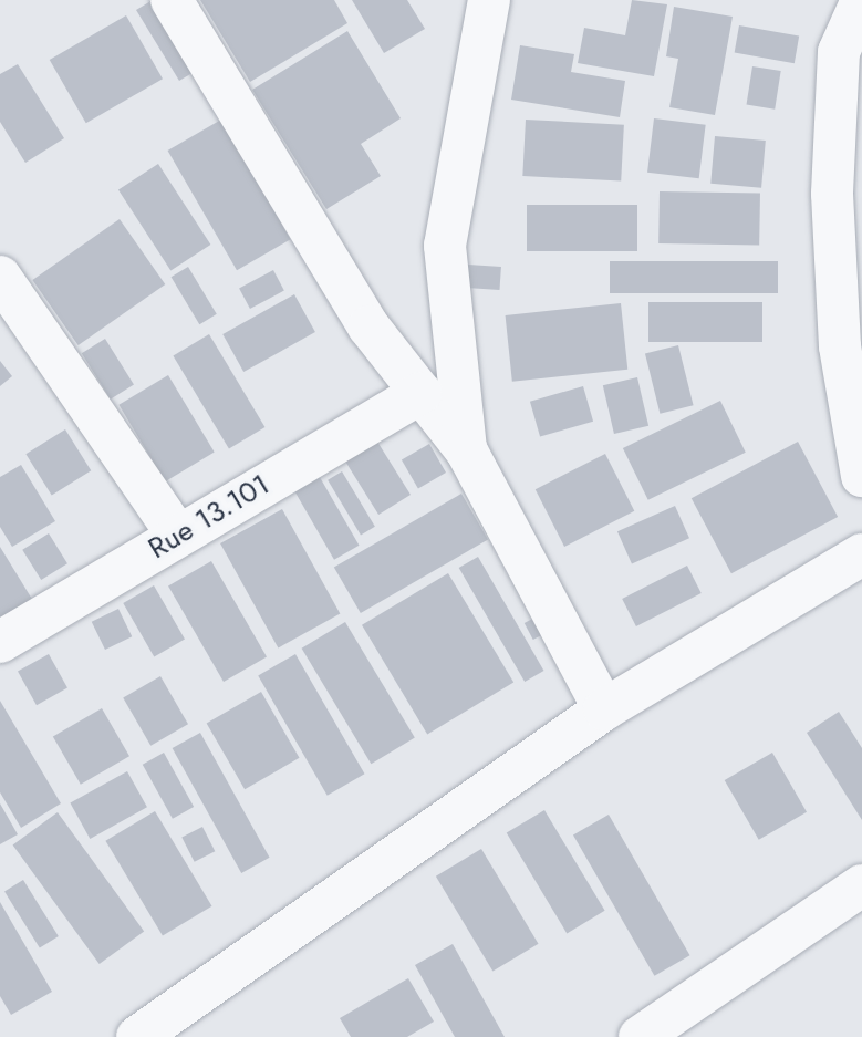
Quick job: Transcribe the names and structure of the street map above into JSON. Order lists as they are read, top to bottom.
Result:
{
  "streets": {
    "street": ["Rue 13.101"]
  }
}
